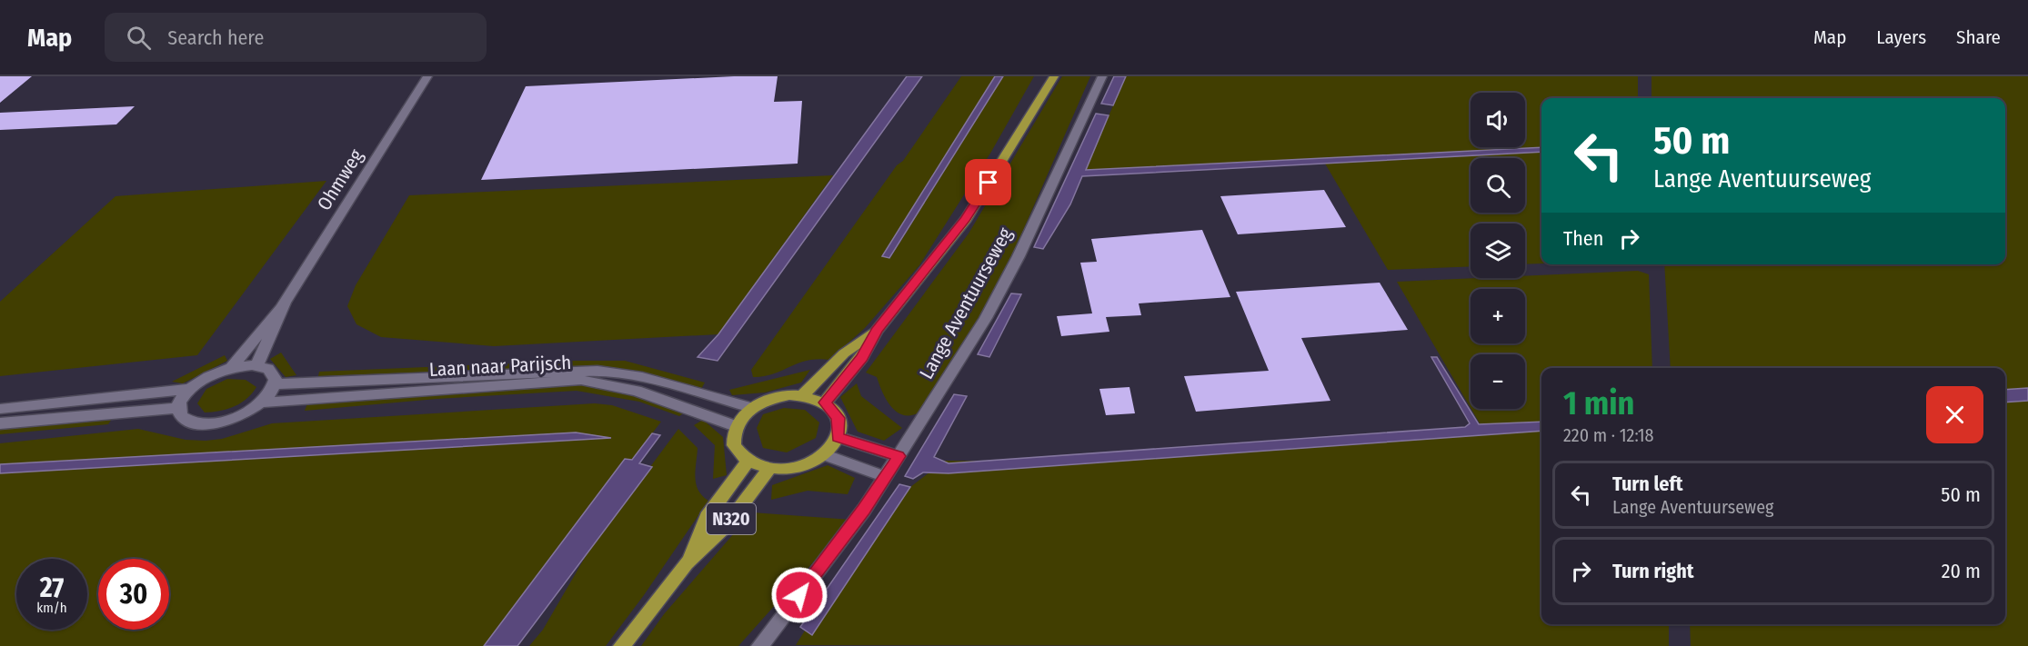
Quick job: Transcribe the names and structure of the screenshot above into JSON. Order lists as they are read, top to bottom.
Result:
{
  "streets": {
    "main road": ["N320"],
    "street": ["Ohmweg", "Lange Aventuurseweg", "Laan naar Parijsch"]
  },
  "crossings": [
    ["Laan naar Parijsch", "N320"]
  ],
  "page": {
    "header": "Map",
    "search": "Search here",
    "nav": ["Map", "Layers", "Share"],
    "map_buttons": ["+", "−"],
    "turn": ["50 m", "Lange Aventuurseweg"],
    "then": "Then",
    "heading": ["1 min", "220 m · 12:18"],
    "list": [
      {
        "name": "Turn left",
        "note": "Lange Aventuurseweg",
        "value": "50 m"
      },
      {
        "name": "Turn right",
        "value": "20 m"
      }
    ],
    "speed": "27 km/h",
    "limit": "30"
  }
}
